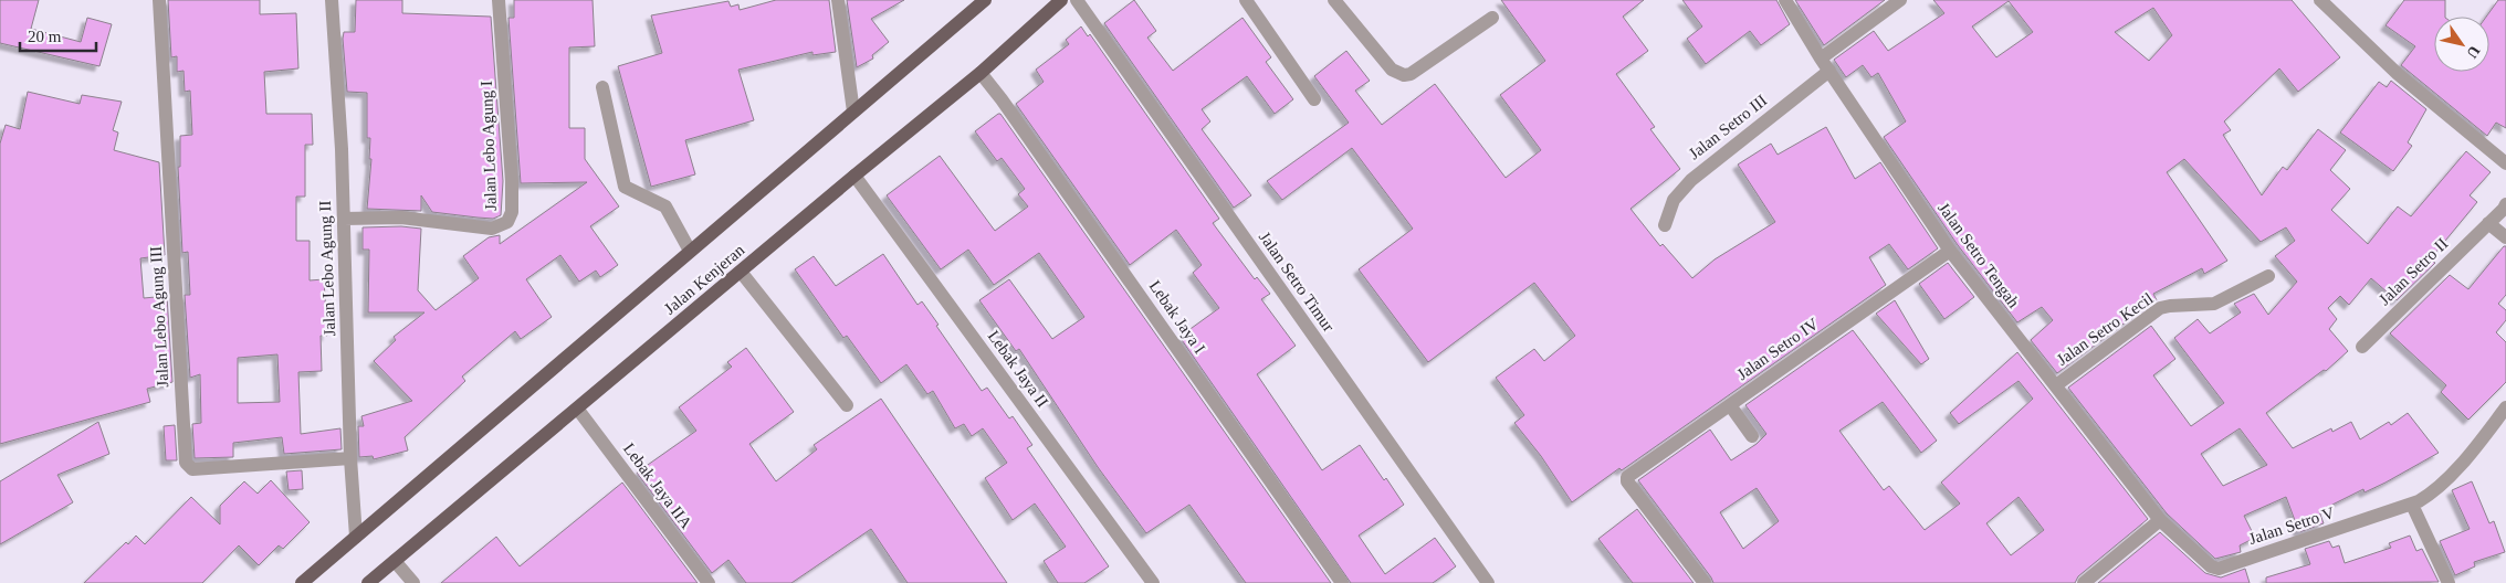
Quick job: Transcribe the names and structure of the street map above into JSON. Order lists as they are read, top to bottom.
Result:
{
  "streets": {
    "main road": ["Jalan Kenjeran"],
    "street": [
      "Jalan Setro III",
      "Jalan Lebo Agung I",
      "Jalan Setro Tengah",
      "Jalan Lebo Agung II",
      "Jalan Setro II",
      "Jalan Setro Timur",
      "Jalan Lebo Agung III",
      "Lebak Jaya I",
      "Jalan Setro Kecil",
      "Jalan Setro IV",
      "Lebak Jaya II",
      "Lebak Jaya IIA",
      "Jalan Setro V"
    ]
  },
  "crossings": [
    ["Jalan Setro III", "Jalan Setro Tengah"],
    ["Jalan Lebo Agung I", "Jalan Lebo Agung II"],
    ["Jalan Setro Tengah", "Jalan Setro Kecil"],
    ["Jalan Setro Tengah", "Jalan Setro IV"],
    ["Jalan Setro Tengah", "Jalan Setro V"],
    ["Jalan Lebo Agung II", "Jalan Kenjeran"],
    ["Jalan Lebo Agung II", "Jalan Lebo Agung III"],
    ["Jalan Kenjeran", "Lebak Jaya I"],
    ["Jalan Kenjeran", "Lebak Jaya II"],
    ["Jalan Kenjeran", "Lebak Jaya IIA"]
  ],
  "scale_bar": "20 m",
  "north": "bottom right"
}
